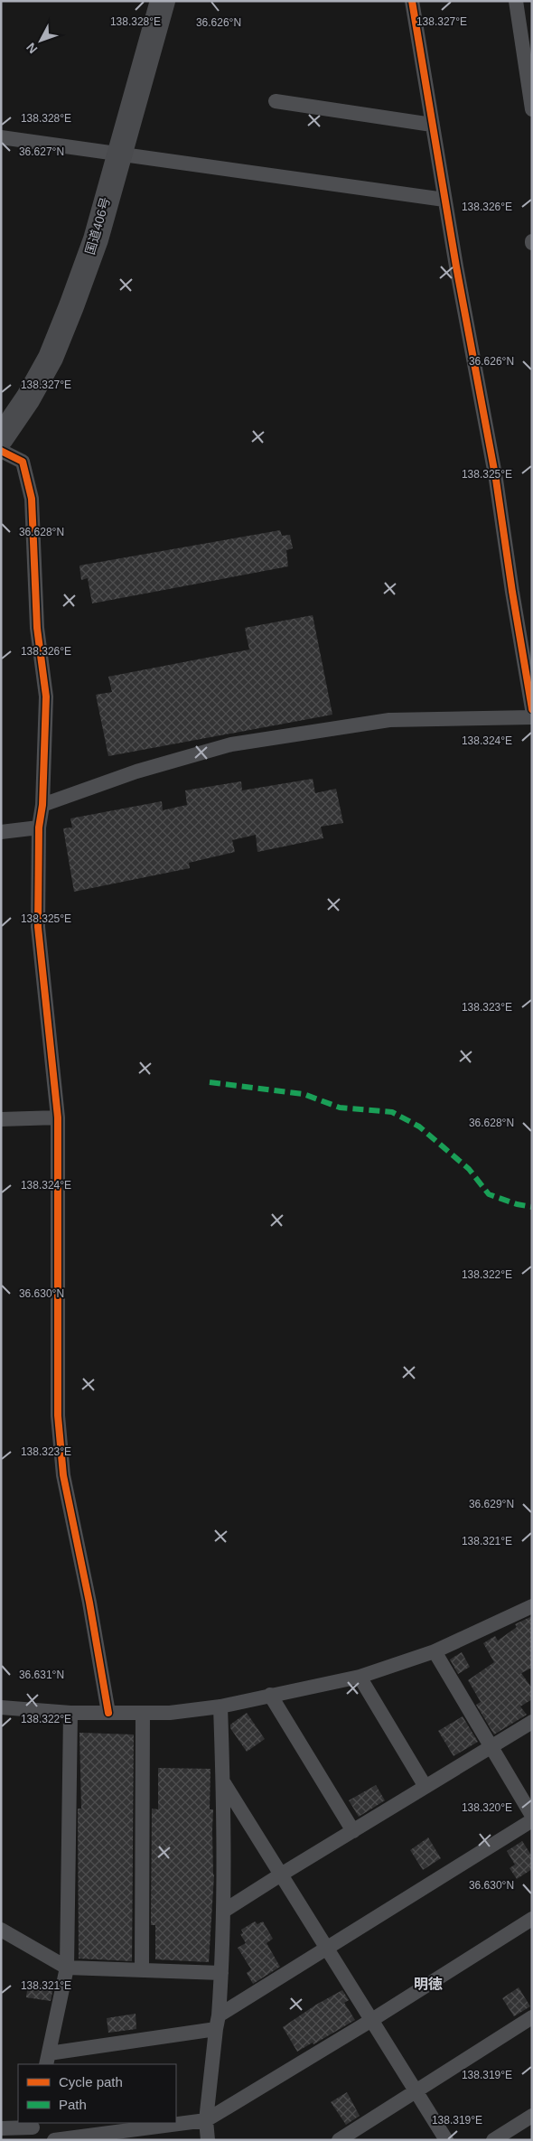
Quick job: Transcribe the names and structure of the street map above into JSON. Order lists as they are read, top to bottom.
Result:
{
  "streets": {
    "highway": ["国道406号"]
  },
  "districts": ["明徳"],
  "legend": ["Cycle path", "Path"],
  "north": "bottom left",
  "coordinates": [
    "138.328°E",
    "138.327°E",
    "36.626°N",
    "36.627°N",
    "138.326°E",
    "138.325°E",
    "36.628°N",
    "138.324°E",
    "138.323°E",
    "138.322°E",
    "36.630°N",
    "36.629°N",
    "138.321°E",
    "36.631°N",
    "138.320°E",
    "138.319°E"
  ]
}
